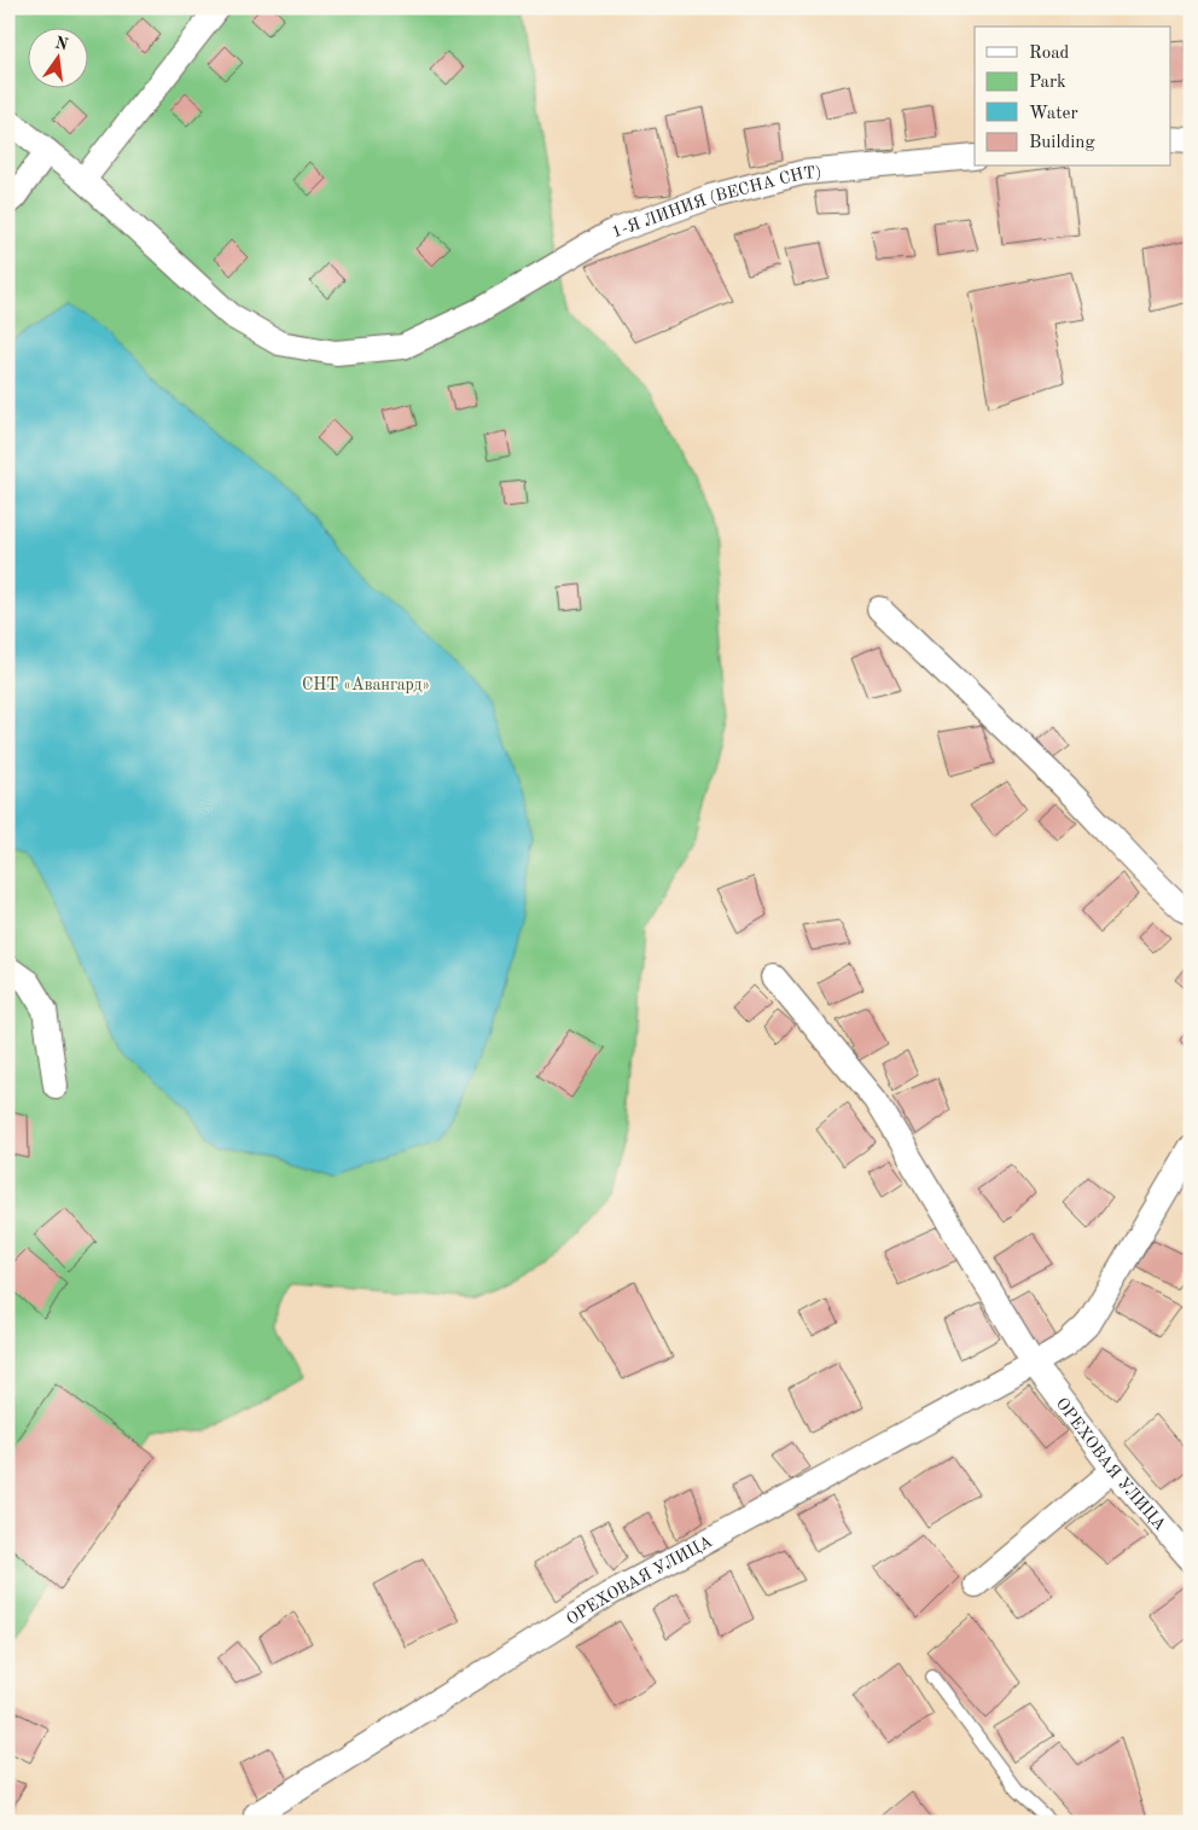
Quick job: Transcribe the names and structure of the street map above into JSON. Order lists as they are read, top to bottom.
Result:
{
  "streets": {
    "street": ["1-Я ЛИНИЯ (ВЕСНА СНТ)", "ОРЕХОВАЯ УЛИЦА"]
  },
  "parks": ["СНТ «Авангард»"],
  "legend": [
    "Road",
    "Park",
    "Water",
    "Building"
  ],
  "north": "top"
}
